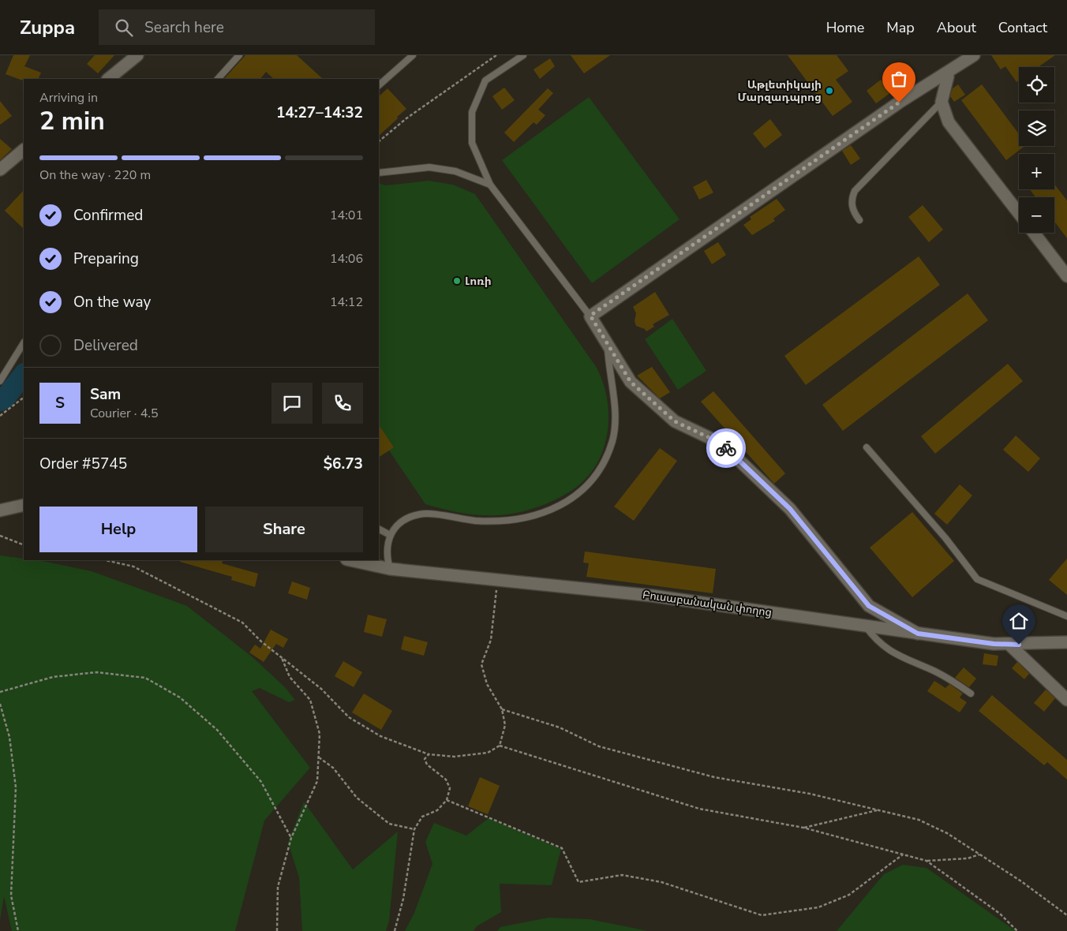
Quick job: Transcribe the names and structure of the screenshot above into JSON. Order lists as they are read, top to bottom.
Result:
{
  "streets": {
    "street": ["Բուսաբանական փողոց"]
  },
  "places": ["Աթլետիկայի Մարզադպրոց", "Լոռի"],
  "page": {
    "header": "Zuppa",
    "search": "Search here",
    "nav": [
      "Home",
      "Map",
      "About",
      "Contact"
    ],
    "map_buttons": ["+", "−"],
    "heading": ["2 min", "Arriving in", "14:27–14:32"],
    "panel": [
      "Sam",
      "Courier · 4.5",
      "Order #5745",
      "$6.73"
    ],
    "bar": "On the way · 220 m",
    "list": [
      ["Confirmed", "14:01"],
      ["Preparing", "14:06"],
      ["On the way", "14:12"],
      "Delivered"
    ],
    "round": "S",
    "buttons": ["Help", "Share"]
  }
}
